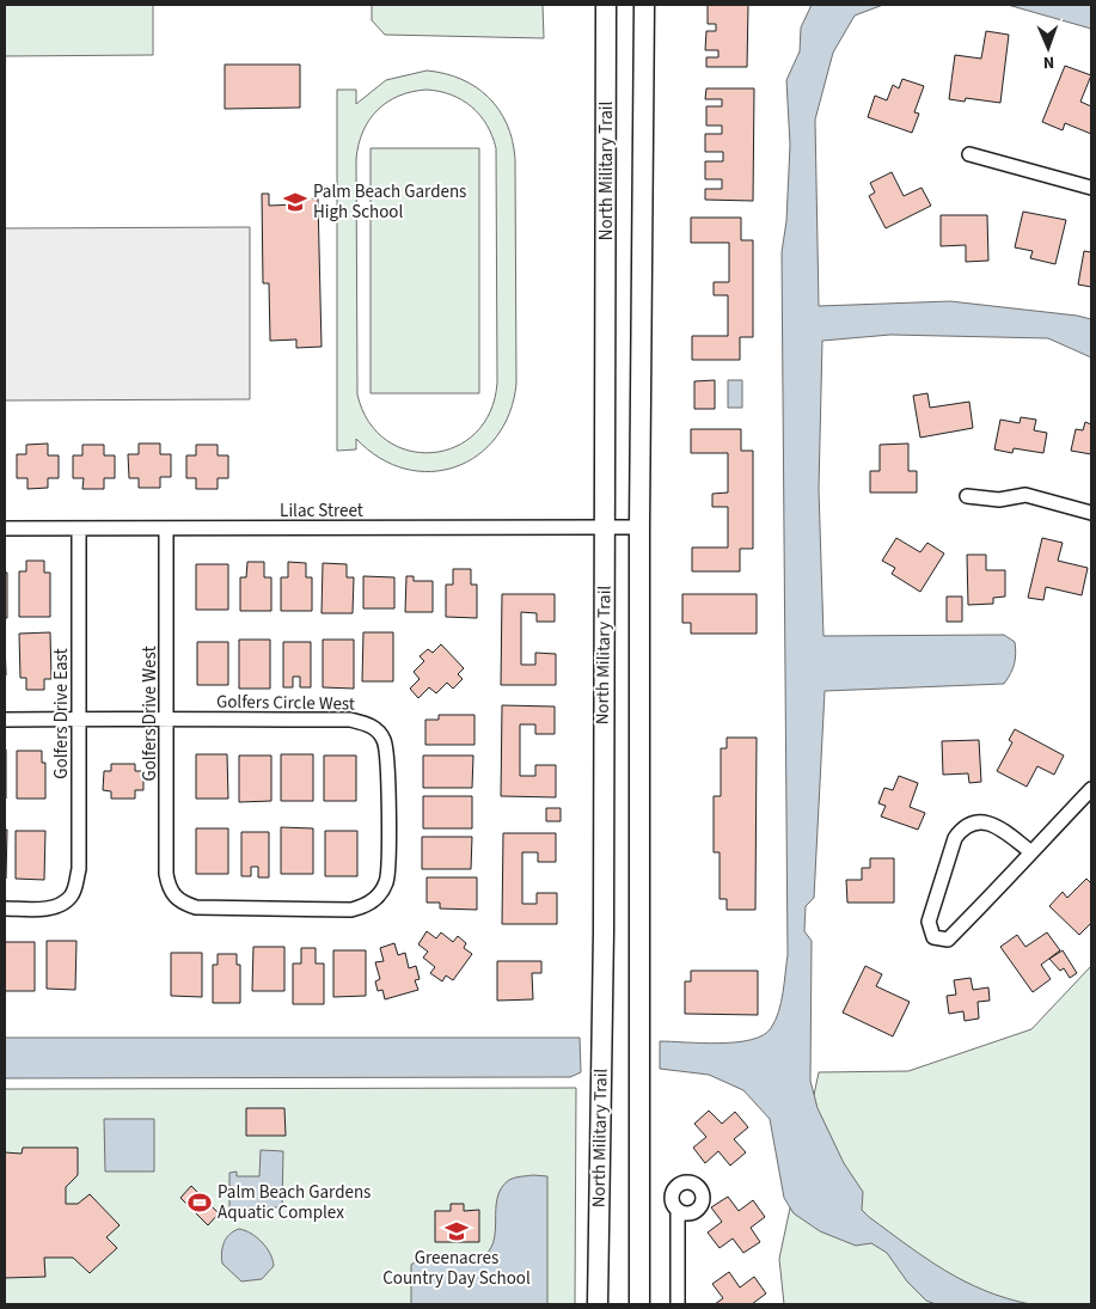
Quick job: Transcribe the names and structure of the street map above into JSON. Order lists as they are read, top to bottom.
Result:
{
  "streets": {
    "main road": ["North Military Trail"],
    "street": [
      "Lilac Street",
      "Golfers Circle West",
      "Golfers Drive East",
      "Golfers Drive West"
    ]
  },
  "crossings": [
    ["North Military Trail", "Lilac Street"],
    ["Lilac Street", "Golfers Drive East"],
    ["Lilac Street", "Golfers Drive West"],
    ["Golfers Circle West", "Golfers Drive East"],
    ["Golfers Circle West", "Golfers Drive West"]
  ],
  "places": {
    "school or university": ["Palm Beach Gardens High School", "Greenacres Country Day School"],
    "sports": ["Palm Beach Gardens Aquatic Complex"]
  },
  "north": "bottom"
}
